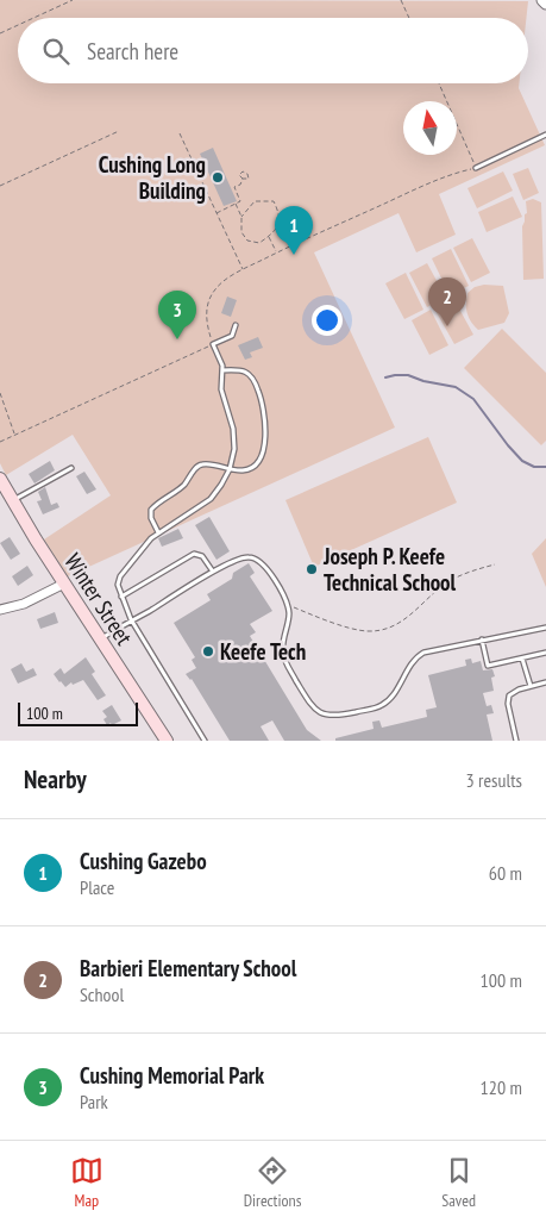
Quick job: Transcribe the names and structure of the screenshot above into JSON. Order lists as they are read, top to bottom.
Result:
{
  "streets": {
    "main road": ["Winter Street"]
  },
  "places": ["Cushing Long Building", "Joseph P. Keefe Technical School", "Keefe Tech"],
  "scale_bar": "100 m",
  "north": "top",
  "page": {
    "search": "Search here",
    "pins": ["1", "2", "3"],
    "scale": "100 m",
    "heading": ["Nearby", "3 results"],
    "list": [
      {
        "mark": "1",
        "name": "Cushing Gazebo",
        "note": "Place",
        "value": "60 m"
      },
      {
        "mark": "2",
        "name": "Barbieri Elementary School",
        "note": "School",
        "value": "100 m"
      },
      {
        "mark": "3",
        "name": "Cushing Memorial Park",
        "note": "Park",
        "value": "120 m"
      }
    ],
    "nav": ["Map", "Directions", "Saved"]
  }
}
